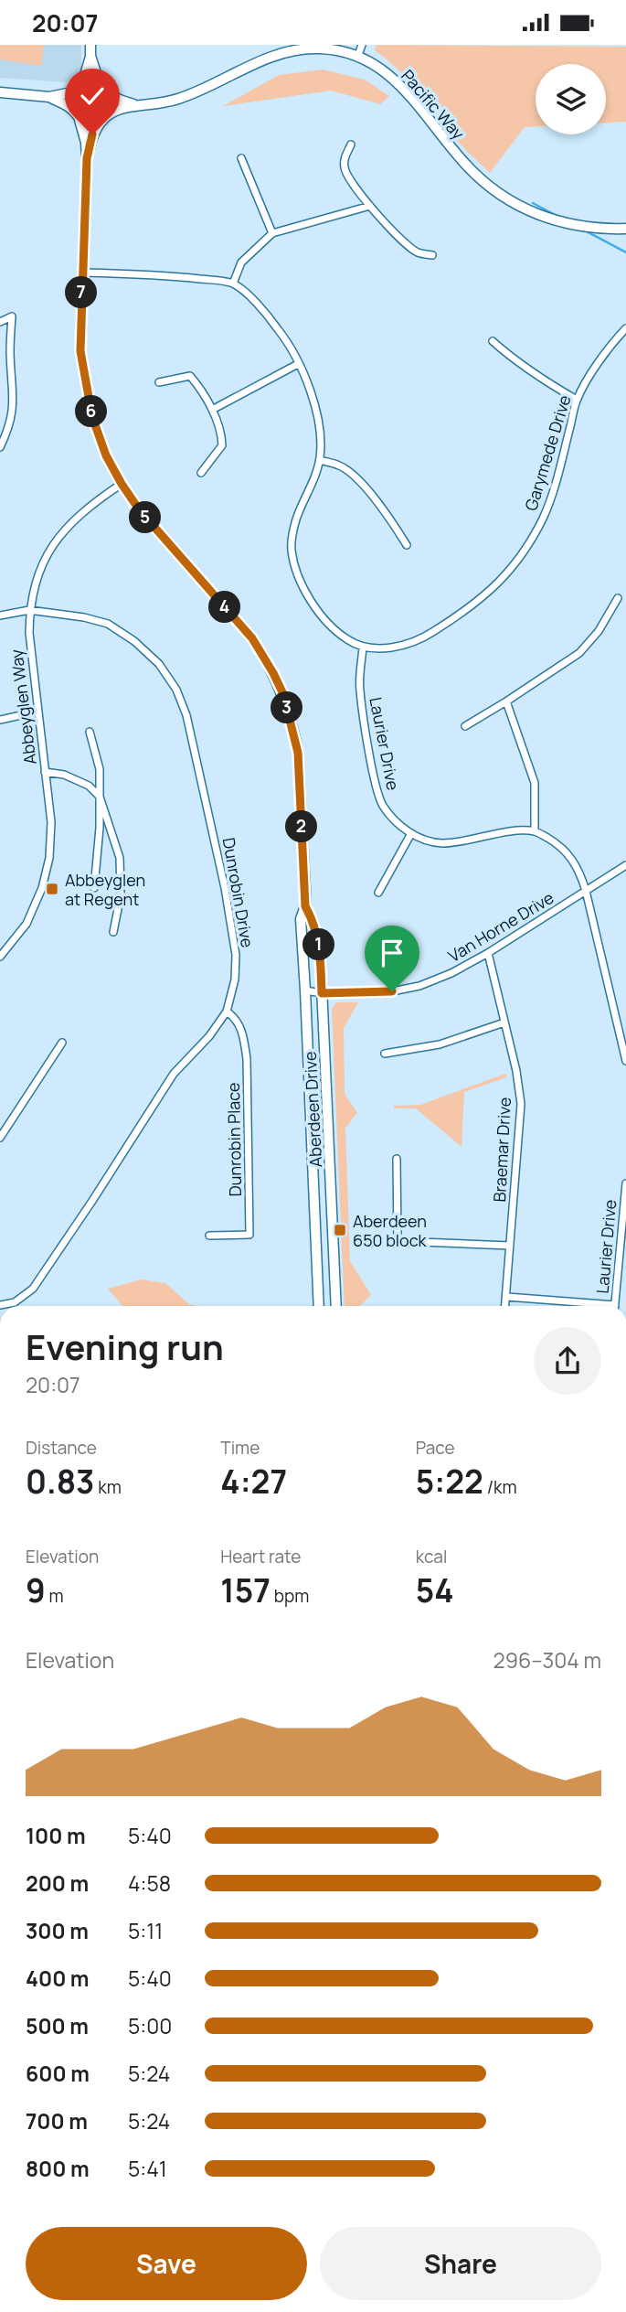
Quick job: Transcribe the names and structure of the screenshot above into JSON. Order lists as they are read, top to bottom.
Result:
{
  "streets": {
    "main road": ["Pacific Way", "Aberdeen Drive"],
    "street": [
      "Garymede Drive",
      "Abbeyglen Way",
      "Laurier Drive",
      "Dunrobin Drive",
      "Van Horne Drive",
      "Dunrobin Place",
      "Braemar Drive"
    ]
  },
  "crossings": [
    ["Pacific Way", "Aberdeen Drive"],
    ["Garymede Drive", "Laurier Drive"],
    ["Abbeyglen Way", "Dunrobin Drive"],
    ["Abbeyglen Way", "Aberdeen Drive"],
    ["Dunrobin Drive", "Dunrobin Place"],
    ["Van Horne Drive", "Aberdeen Drive"],
    ["Van Horne Drive", "Braemar Drive"]
  ],
  "places": {
    "transit": ["Abbeyglen at Regent", "Aberdeen 650 block"]
  },
  "page": {
    "status": "20:07",
    "pins": [
      "7",
      "6",
      "5",
      "4",
      "3",
      "2",
      "1"
    ],
    "heading": ["Evening run", "20:07"],
    "stats": [
      ["Distance", "0.83 km"],
      ["Time", "4:27"],
      ["Pace", "5:22 /km"],
      ["Elevation", "9 m"],
      ["Heart rate", "157 bpm"],
      ["kcal", "54"]
    ],
    "chart": ["Elevation", "296–304 m"],
    "list": [
      {
        "name": "100 m",
        "note": "5:40"
      },
      {
        "name": "200 m",
        "note": "4:58"
      },
      {
        "name": "300 m",
        "note": "5:11"
      },
      {
        "name": "400 m",
        "note": "5:40"
      },
      {
        "name": "500 m",
        "note": "5:00"
      },
      {
        "name": "600 m",
        "note": "5:24"
      },
      {
        "name": "700 m",
        "note": "5:24"
      },
      {
        "name": "800 m",
        "note": "5:41"
      }
    ],
    "buttons": ["Save", "Share"]
  }
}
